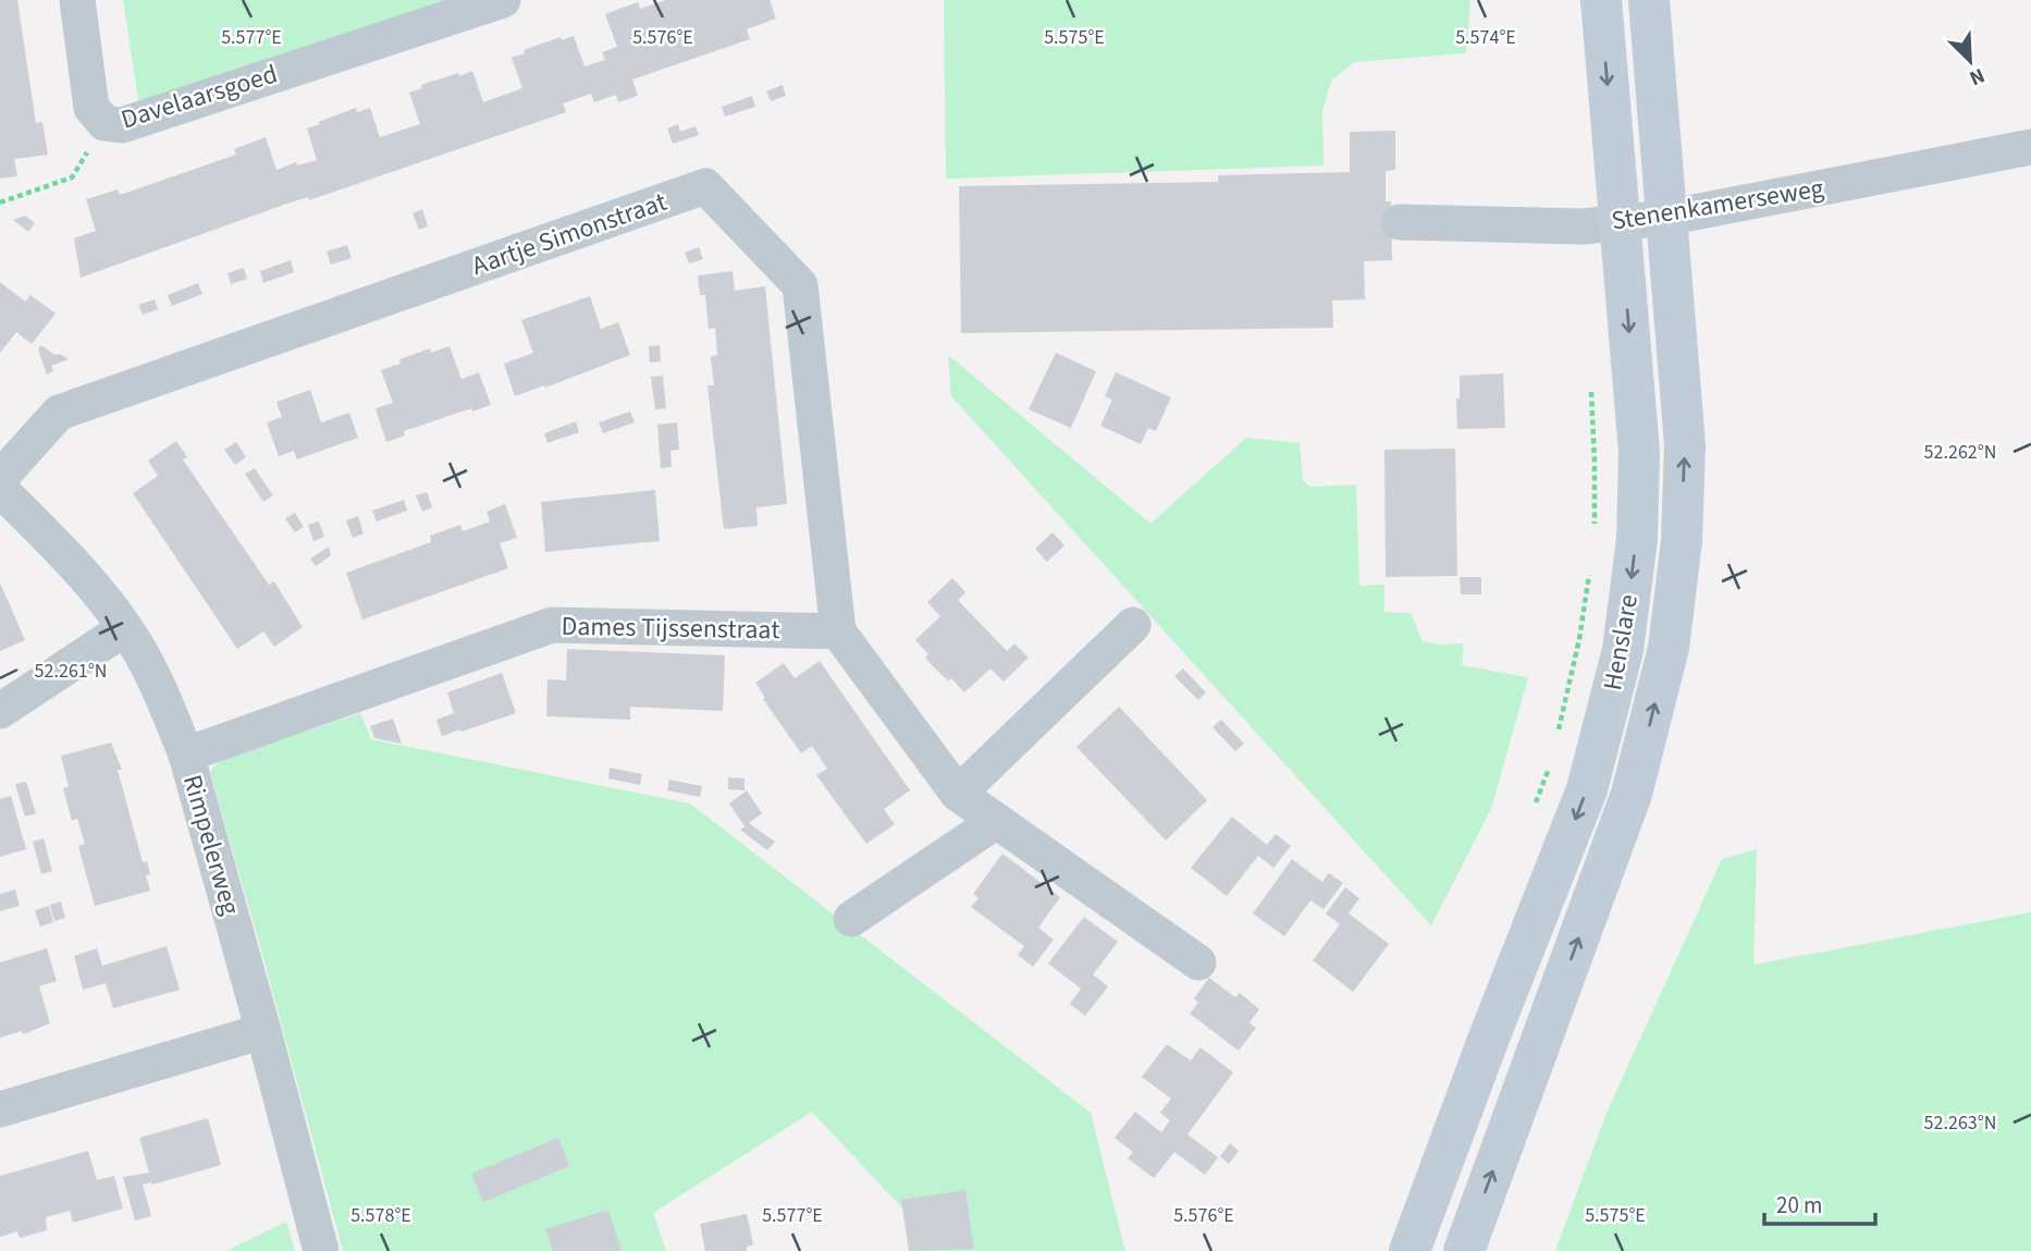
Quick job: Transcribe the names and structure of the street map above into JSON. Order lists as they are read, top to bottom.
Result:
{
  "streets": {
    "street": [
      "Davelaarsgoed",
      "Stenenkamerseweg",
      "Aartje Simonstraat",
      "Dames Tijssenstraat",
      "Henslare",
      "Rimpelerweg"
    ]
  },
  "crossings": [
    ["Stenenkamerseweg", "Henslare"],
    ["Aartje Simonstraat", "Dames Tijssenstraat"],
    ["Dames Tijssenstraat", "Rimpelerweg"]
  ],
  "scale_bar": "20 m",
  "north": "bottom right",
  "coordinates": [
    "5.577°E",
    "5.576°E",
    "5.575°E",
    "5.574°E",
    "52.262°N",
    "52.261°N",
    "52.263°N",
    "5.578°E"
  ]
}
